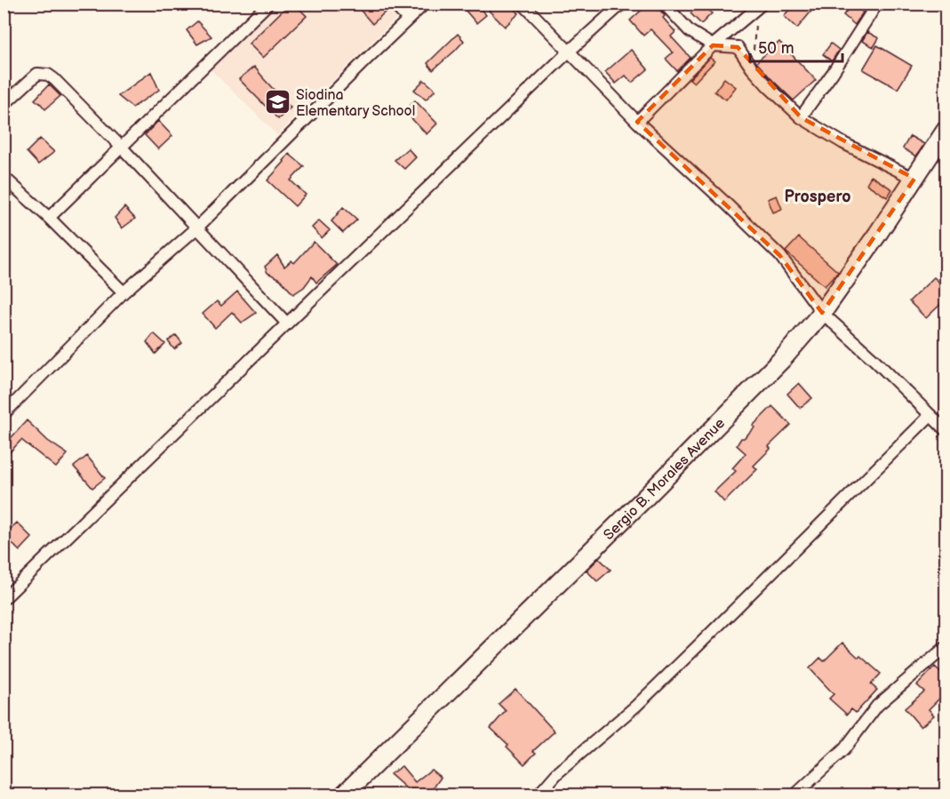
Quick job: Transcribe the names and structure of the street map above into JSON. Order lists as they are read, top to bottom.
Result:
{
  "streets": {
    "main road": ["Sergio B. Morales Avenue"]
  },
  "districts": ["Prospero"],
  "places": {
    "school or university": ["Siodina Elementary School"]
  },
  "scale_bar": "50 m"
}
